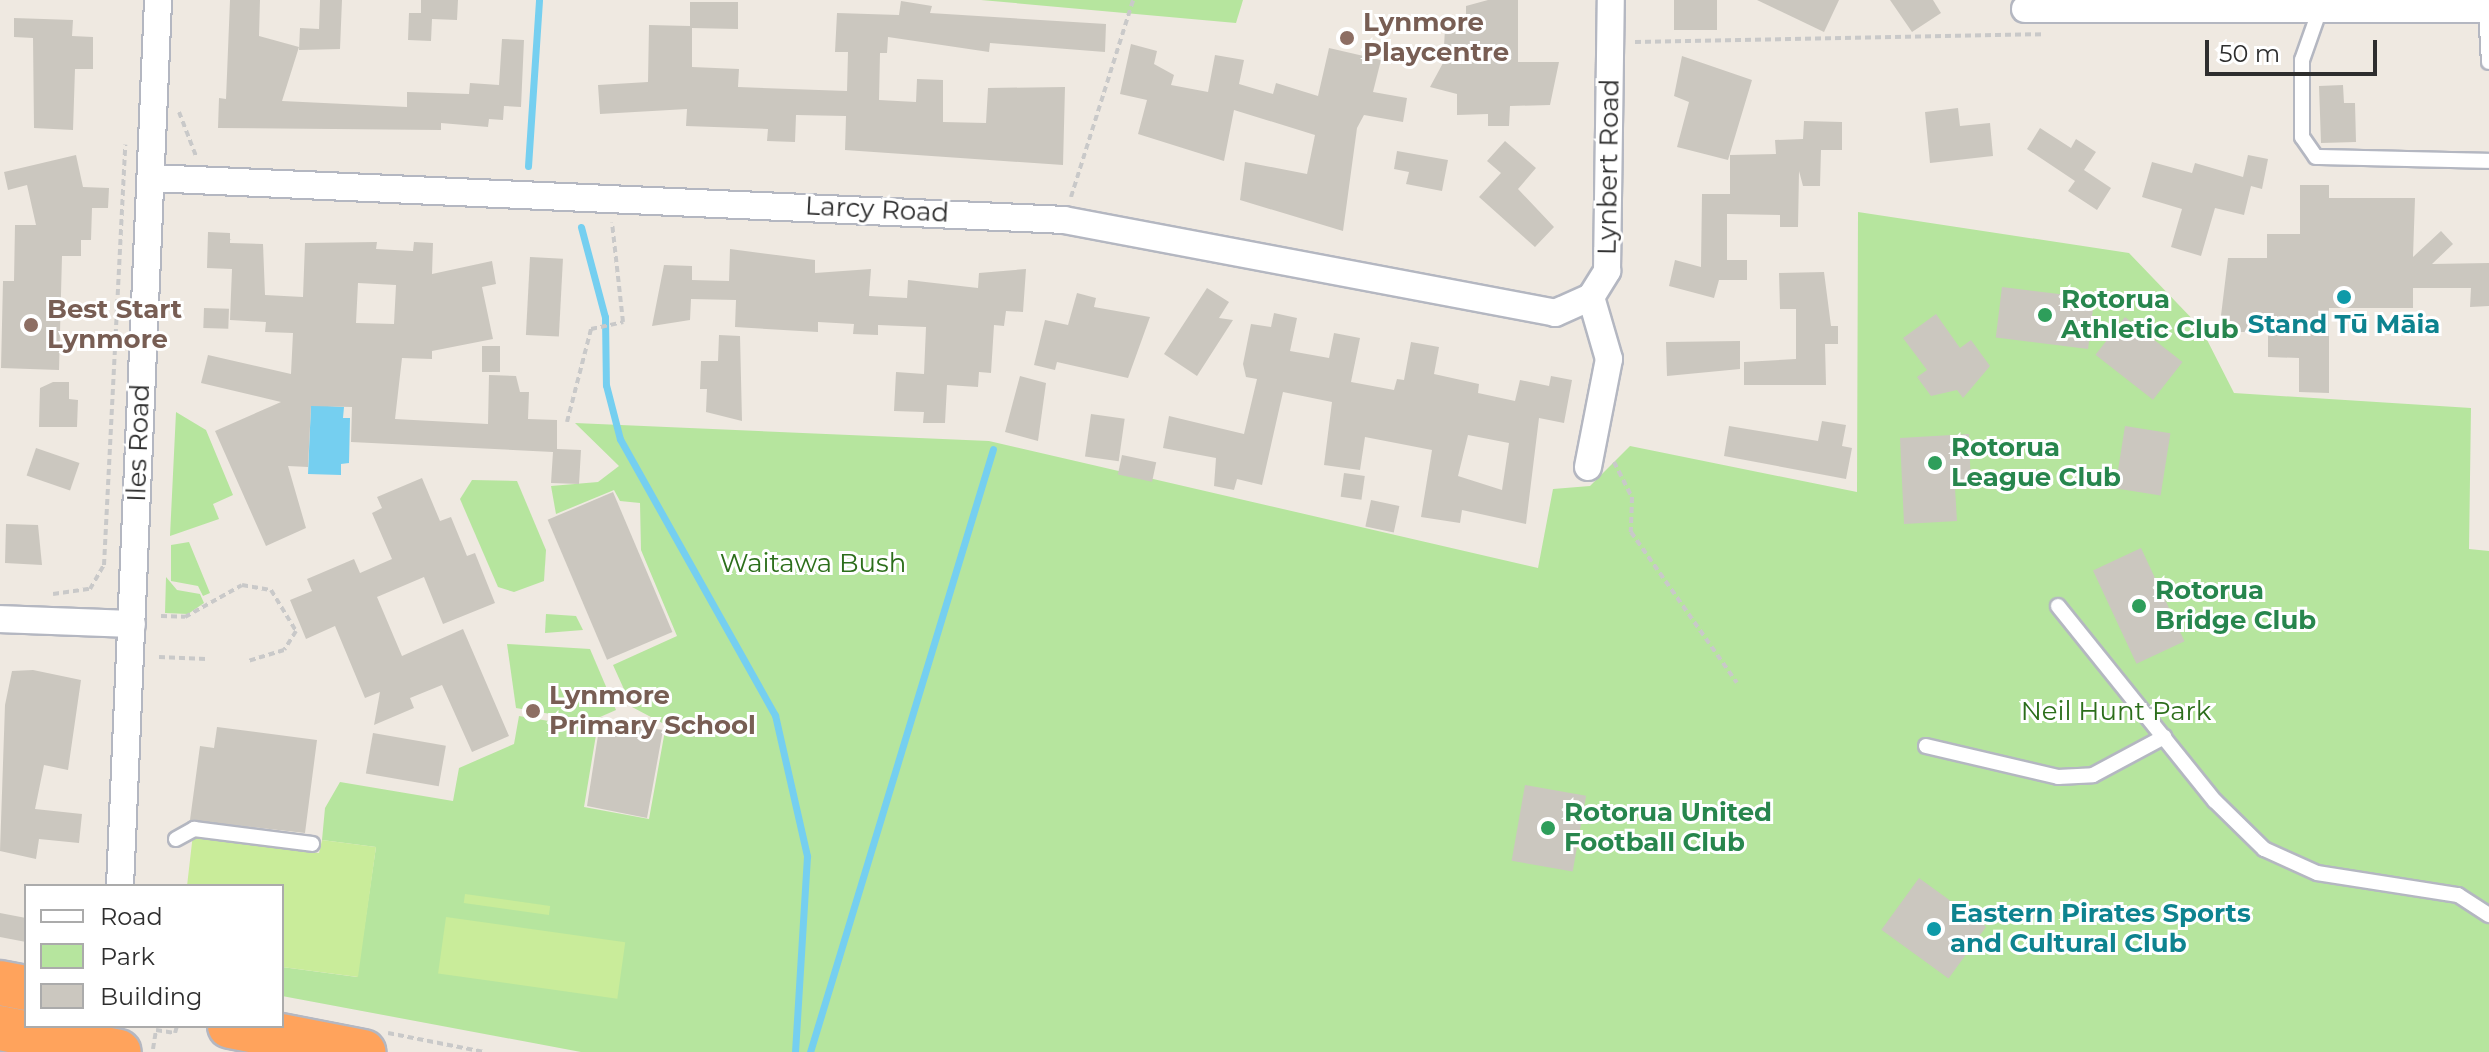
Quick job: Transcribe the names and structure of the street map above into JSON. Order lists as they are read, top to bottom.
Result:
{
  "streets": {
    "street": ["Lynbert Road", "Larcy Road", "Iles Road"]
  },
  "crossings": [
    ["Lynbert Road", "Larcy Road"],
    ["Larcy Road", "Iles Road"]
  ],
  "parks": ["Waitawa Bush", "Neil Hunt Park"],
  "places": [
    "Lynmore Playcentre",
    "Stand Tū Māia",
    "Rotorua Athletic Club",
    "Best Start Lynmore",
    "Rotorua League Club",
    "Rotorua Bridge Club",
    "Lynmore Primary School",
    "Rotorua United Football Club",
    "Eastern Pirates Sports and Cultural Club"
  ],
  "legend": ["Road", "Park", "Building"],
  "scale_bar": "50 m"
}
